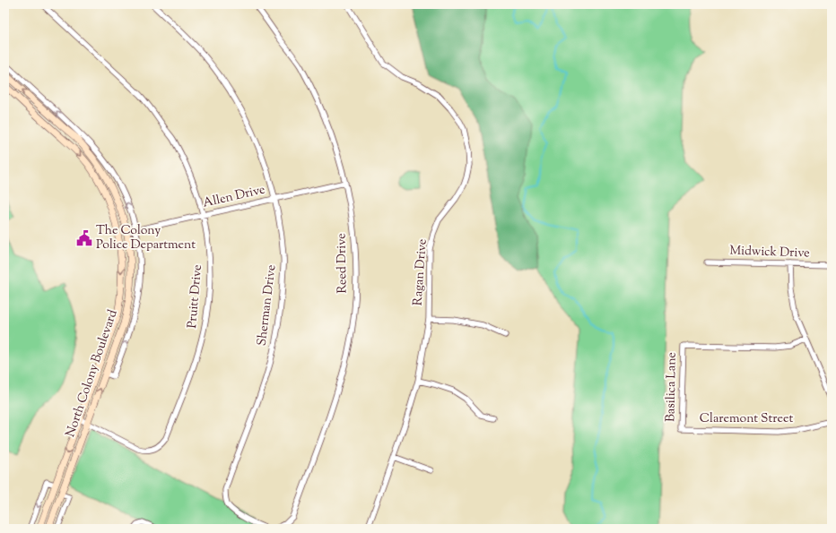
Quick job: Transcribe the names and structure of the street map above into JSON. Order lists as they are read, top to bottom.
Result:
{
  "streets": {
    "main road": ["North Colony Boulevard"],
    "street": [
      "Allen Drive",
      "Midwick Drive",
      "Reed Drive",
      "Ragan Drive",
      "Pruitt Drive",
      "Sherman Drive",
      "Basilica Lane",
      "Claremont Street"
    ]
  },
  "crossings": [
    ["Allen Drive", "Reed Drive"],
    ["Allen Drive", "Pruitt Drive"],
    ["Allen Drive", "Sherman Drive"],
    ["Allen Drive", "North Colony Boulevard"],
    ["Pruitt Drive", "North Colony Boulevard"],
    ["Basilica Lane", "Claremont Street"]
  ],
  "places": {
    "public building": ["The Colony Police Department"]
  }
}
